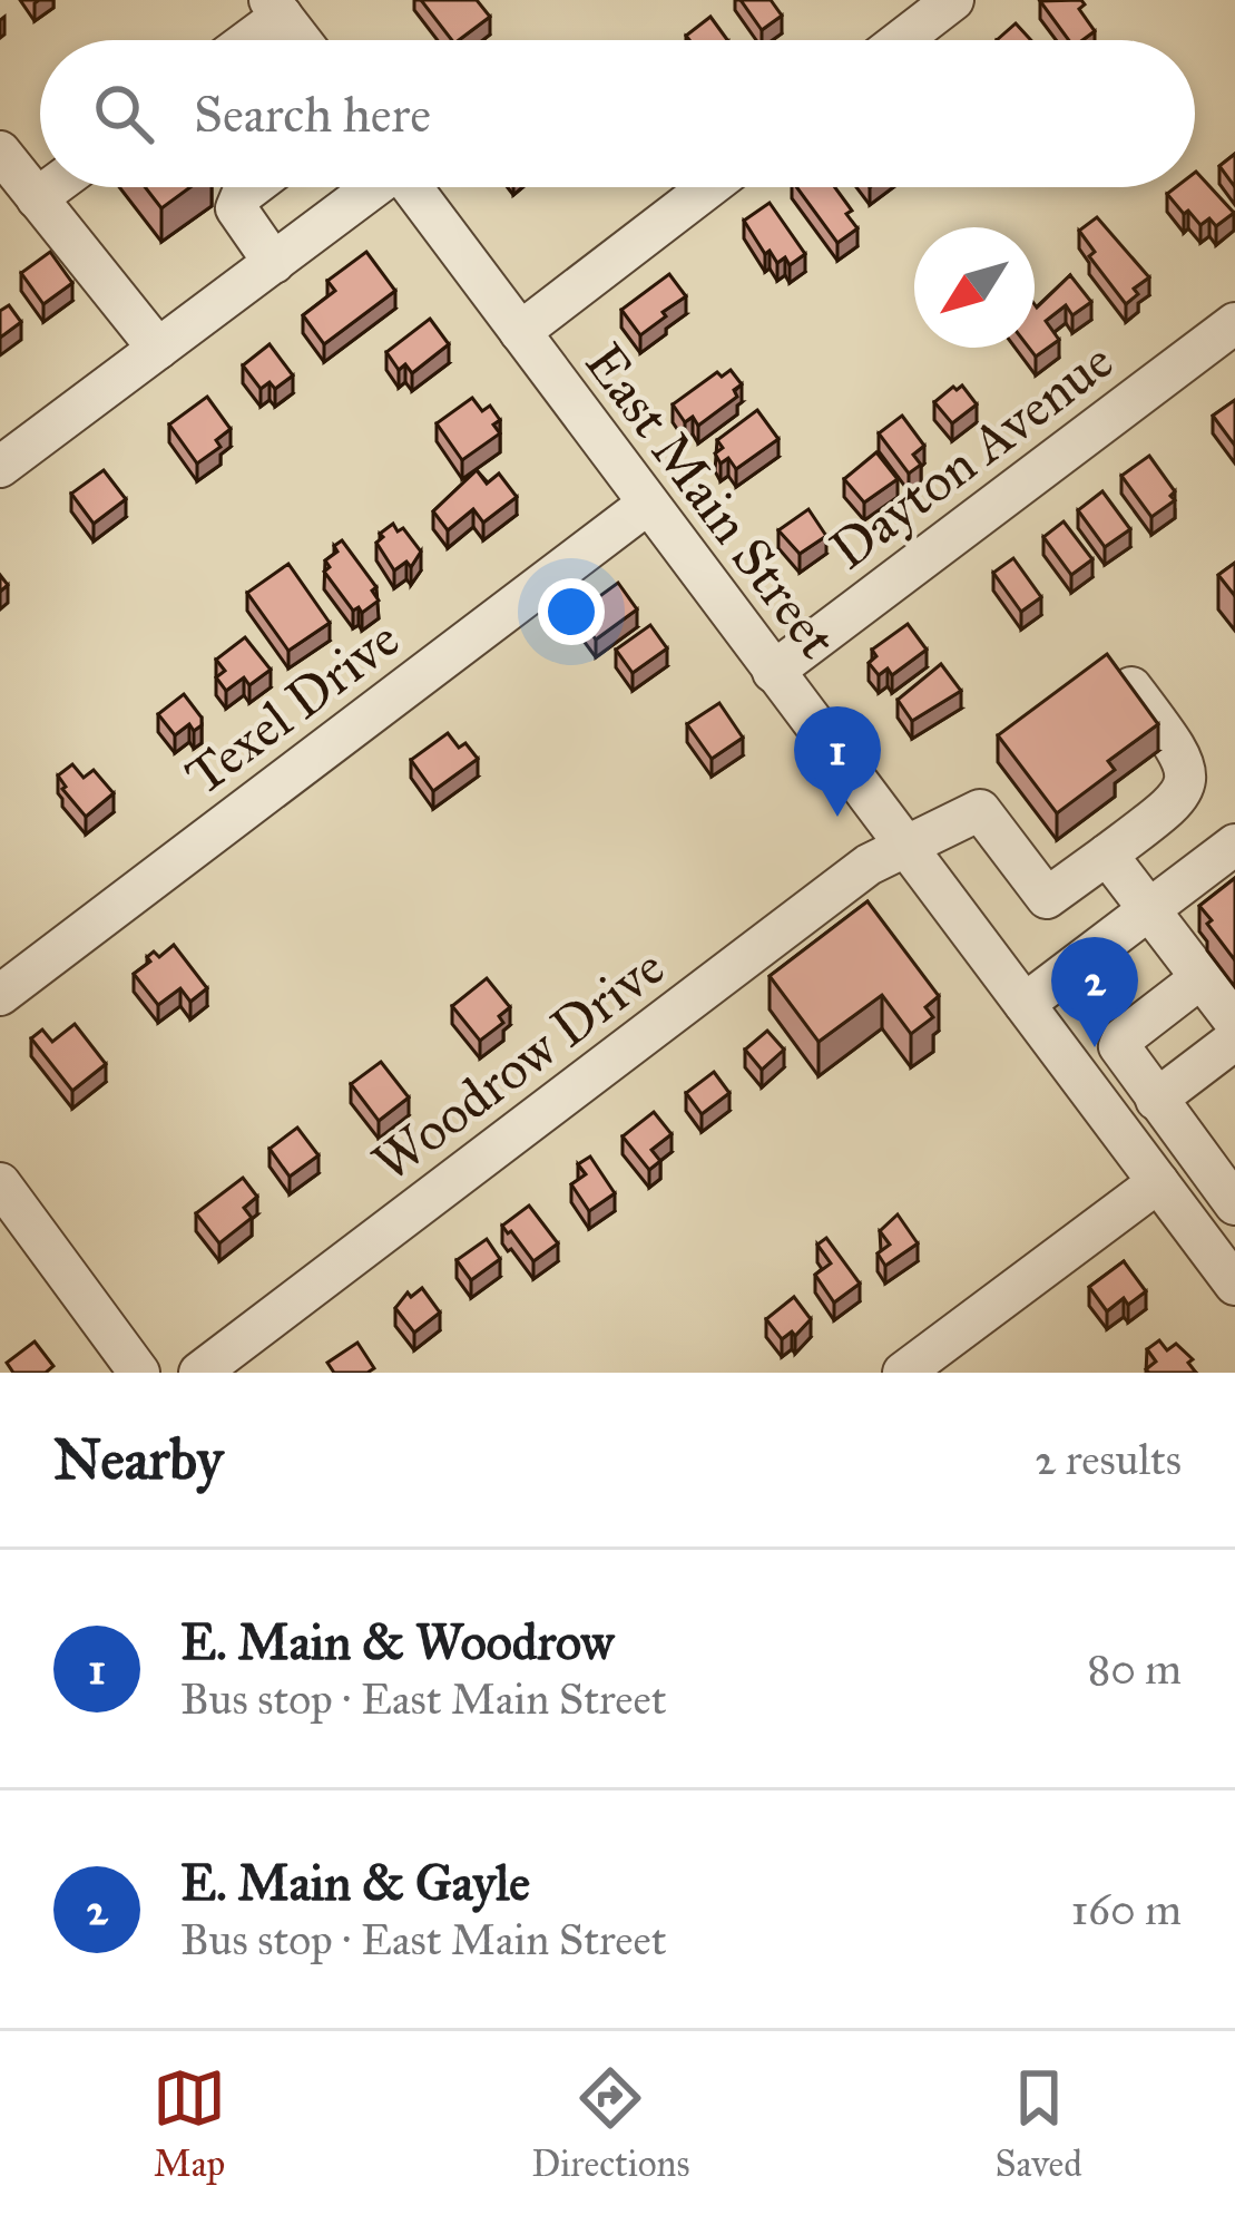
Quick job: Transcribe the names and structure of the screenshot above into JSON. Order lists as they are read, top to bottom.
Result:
{
  "streets": {
    "street": [
      "Dayton Avenue",
      "East Main Street",
      "Texel Drive",
      "Woodrow Drive"
    ]
  },
  "crossings": [
    ["Dayton Avenue", "East Main Street"],
    ["East Main Street", "Texel Drive"],
    ["East Main Street", "Woodrow Drive"]
  ],
  "north": "bottom left",
  "page": {
    "search": "Search here",
    "pins": ["1", "2"],
    "heading": ["Nearby", "2 results"],
    "list": [
      {
        "mark": "1",
        "name": "E. Main & Woodrow",
        "note": "Bus stop · East Main Street",
        "value": "80 m"
      },
      {
        "mark": "2",
        "name": "E. Main & Gayle",
        "note": "Bus stop · East Main Street",
        "value": "160 m"
      }
    ],
    "nav": ["Map", "Directions", "Saved"]
  }
}
